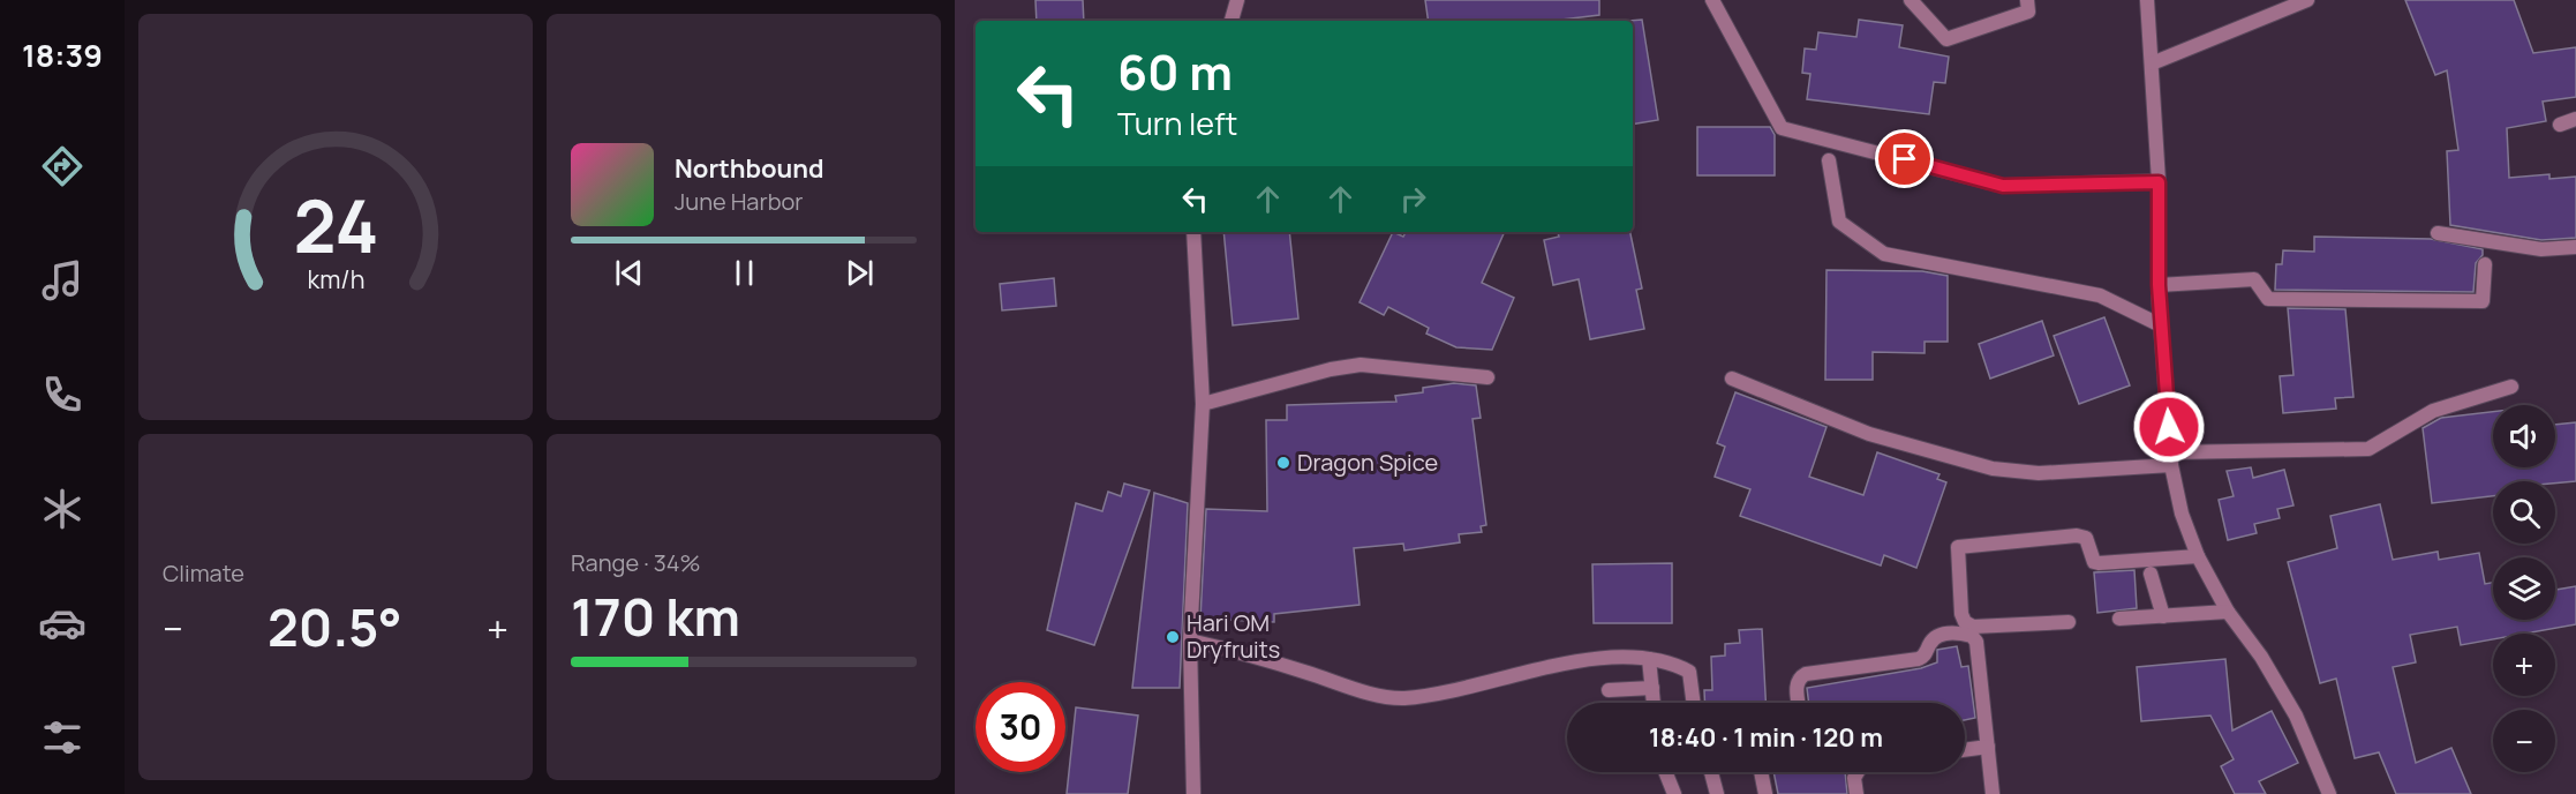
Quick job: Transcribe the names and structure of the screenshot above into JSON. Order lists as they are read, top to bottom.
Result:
{
  "places": ["Dragon Spice", "Hari OM Dryfruits"],
  "page": {
    "tabs": "18:39",
    "turn": ["60 m", "Turn left"],
    "song": ["Northbound", "June Harbor"],
    "map_buttons": ["+", "−"],
    "tile": [
      "Climate",
      ["Range · 34%", "170 km"]
    ],
    "heat": ["−", "20.5°", "+"],
    "limit": "30",
    "trip": "18:40 · 1 min · 120 m",
    "gauge": ["24", "km/h"]
  }
}
